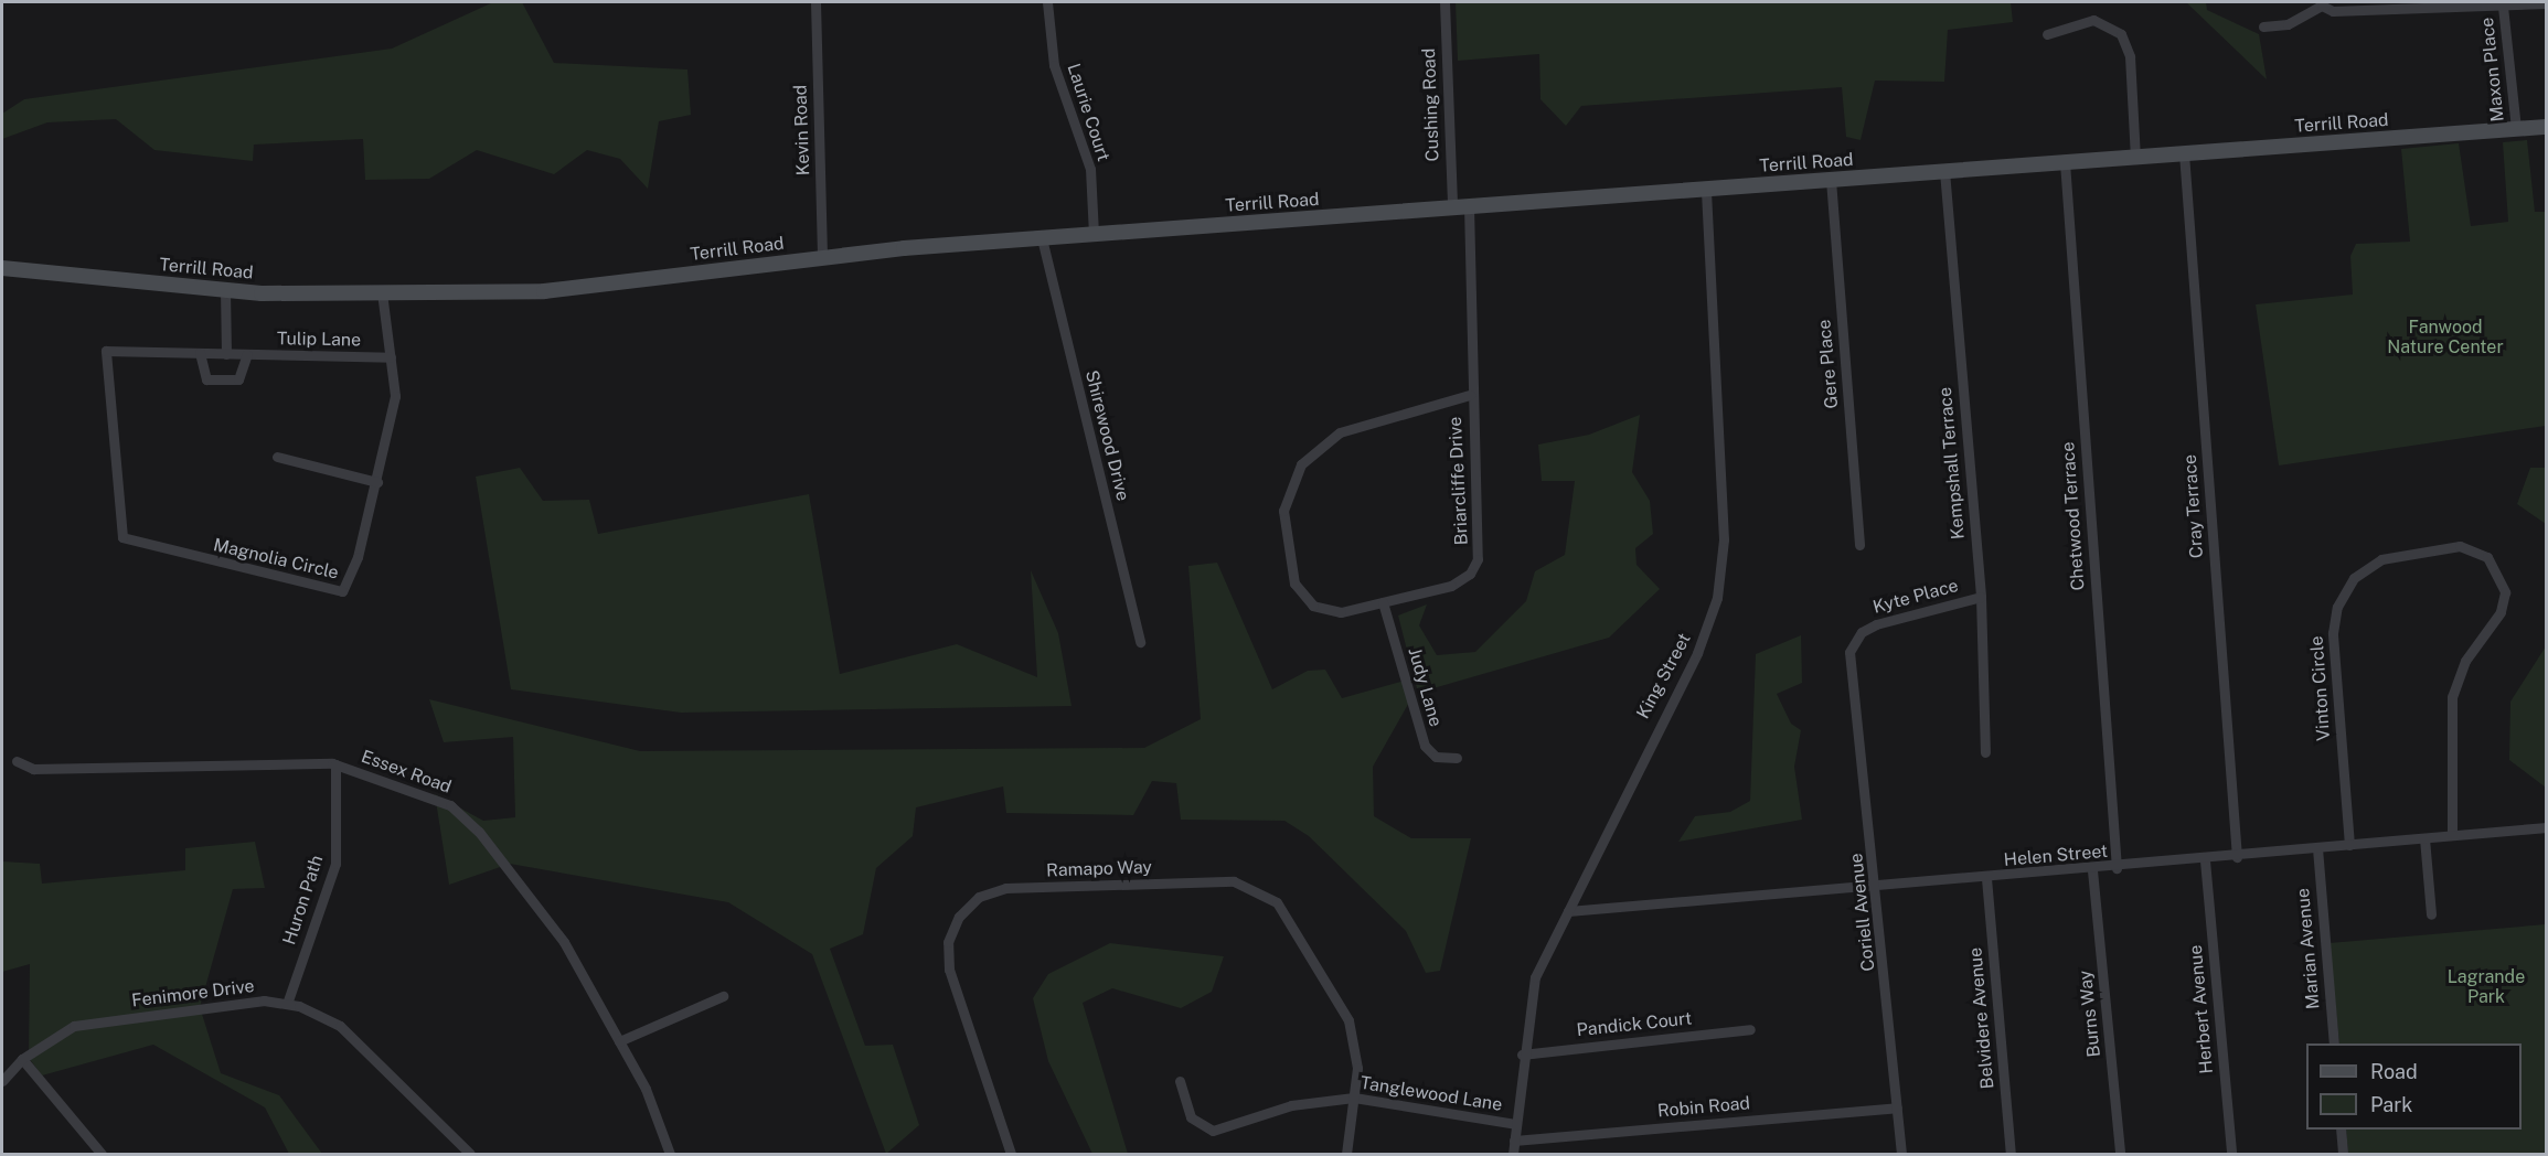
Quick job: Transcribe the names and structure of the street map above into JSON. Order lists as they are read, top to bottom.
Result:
{
  "streets": {
    "street": [
      "Maxon Place",
      "Cushing Road",
      "Laurie Court",
      "Terrill Road",
      "Kevin Road",
      "Tulip Lane",
      "Gere Place",
      "Shirewood Drive",
      "Kempshall Terrace",
      "Briarcliffe Drive",
      "Cray Terrace",
      "Chetwood Terrace",
      "Magnolia Circle",
      "Kyte Place",
      "King Street",
      "Judy Lane",
      "Vinton Circle",
      "Essex Road",
      "Helen Street",
      "Ramapo Way",
      "Huron Path",
      "Coriell Avenue",
      "Marian Avenue",
      "Fenimore Drive",
      "Herbert Avenue",
      "Burns Way",
      "Belvidere Avenue",
      "Pandick Court",
      "Tanglewood Lane",
      "Robin Road"
    ]
  },
  "crossings": [
    ["Maxon Place", "Terrill Road"],
    ["Cushing Road", "Terrill Road"],
    ["Laurie Court", "Terrill Road"],
    ["Terrill Road", "Kevin Road"],
    ["Terrill Road", "Gere Place"],
    ["Terrill Road", "Shirewood Drive"],
    ["Terrill Road", "Kempshall Terrace"],
    ["Terrill Road", "Briarcliffe Drive"],
    ["Terrill Road", "Cray Terrace"],
    ["Terrill Road", "Chetwood Terrace"],
    ["Terrill Road", "Magnolia Circle"],
    ["Terrill Road", "King Street"],
    ["Tulip Lane", "Magnolia Circle"],
    ["Kempshall Terrace", "Kyte Place"],
    ["Briarcliffe Drive", "Judy Lane"],
    ["Cray Terrace", "Helen Street"],
    ["Chetwood Terrace", "Helen Street"],
    ["Kyte Place", "Coriell Avenue"],
    ["King Street", "Helen Street"],
    ["King Street", "Pandick Court"],
    ["King Street", "Tanglewood Lane"],
    ["King Street", "Robin Road"],
    ["Vinton Circle", "Helen Street"],
    ["Essex Road", "Huron Path"],
    ["Helen Street", "Coriell Avenue"],
    ["Helen Street", "Marian Avenue"],
    ["Helen Street", "Herbert Avenue"],
    ["Helen Street", "Burns Way"],
    ["Helen Street", "Belvidere Avenue"],
    ["Ramapo Way", "Tanglewood Lane"],
    ["Huron Path", "Fenimore Drive"],
    ["Coriell Avenue", "Robin Road"]
  ],
  "parks": ["Fanwood Nature Center", "Lagrande Park"],
  "legend": ["Road", "Park"]
}
